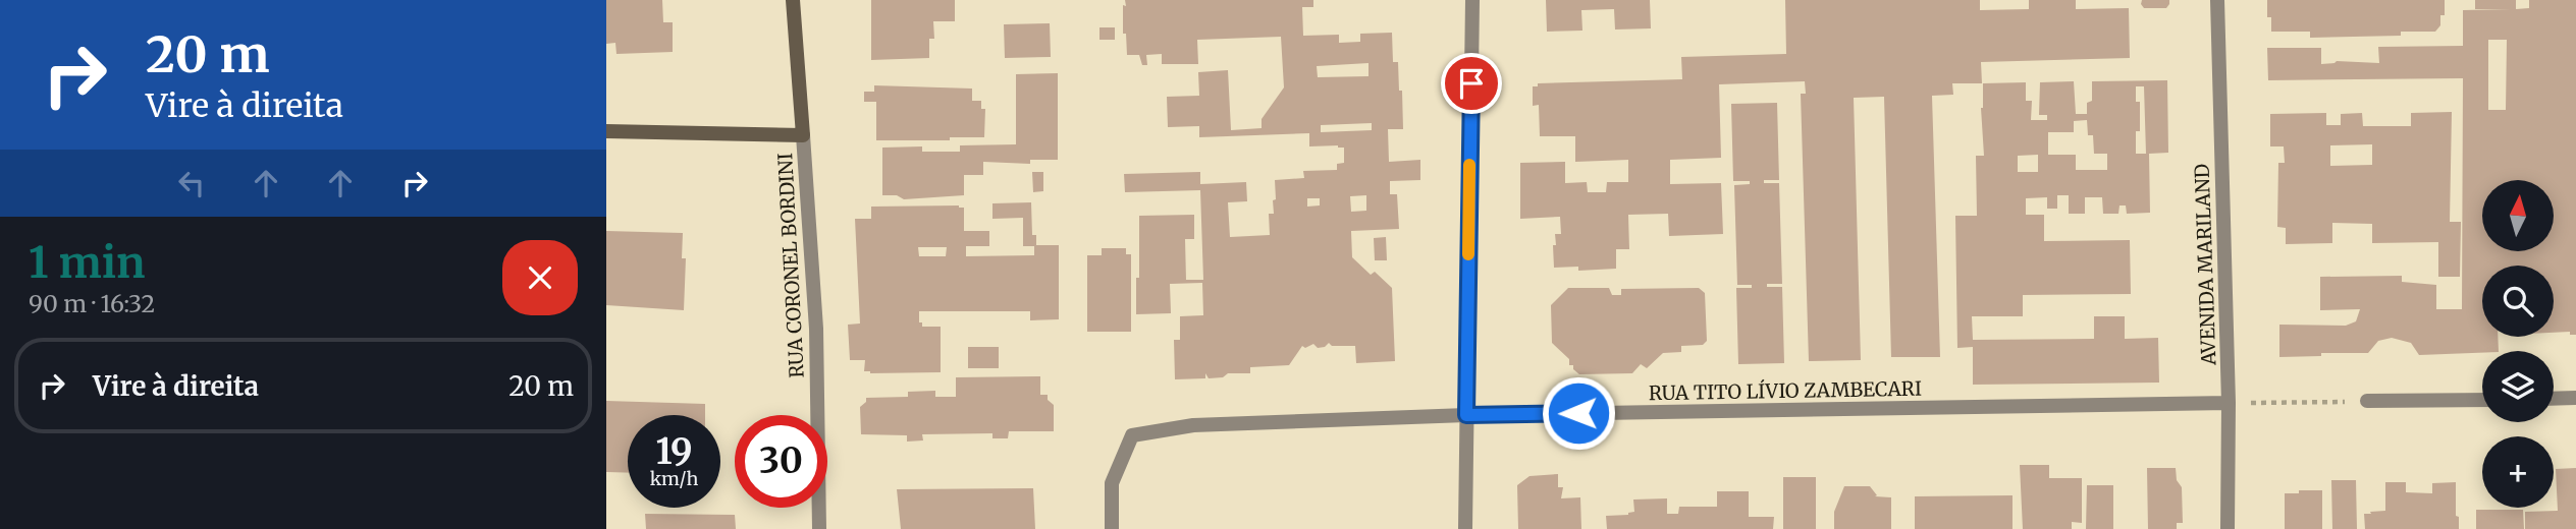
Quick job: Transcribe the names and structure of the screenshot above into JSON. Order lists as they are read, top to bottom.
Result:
{
  "streets": {
    "main road": ["RUA CORONEL BORDINI"],
    "street": ["AVENIDA MARILAND", "RUA TITO LÍVIO ZAMBECARI"]
  },
  "crossings": [
    ["AVENIDA MARILAND", "RUA TITO LÍVIO ZAMBECARI"]
  ],
  "north": "top",
  "page": {
    "turn": ["20 m", "Vire à direita"],
    "map_buttons": "+",
    "heading": ["1 min", "90 m · 16:32"],
    "list": [
      {
        "name": "Vire à direita",
        "value": "20 m"
      }
    ],
    "speed": "19 km/h",
    "limit": "30"
  }
}
